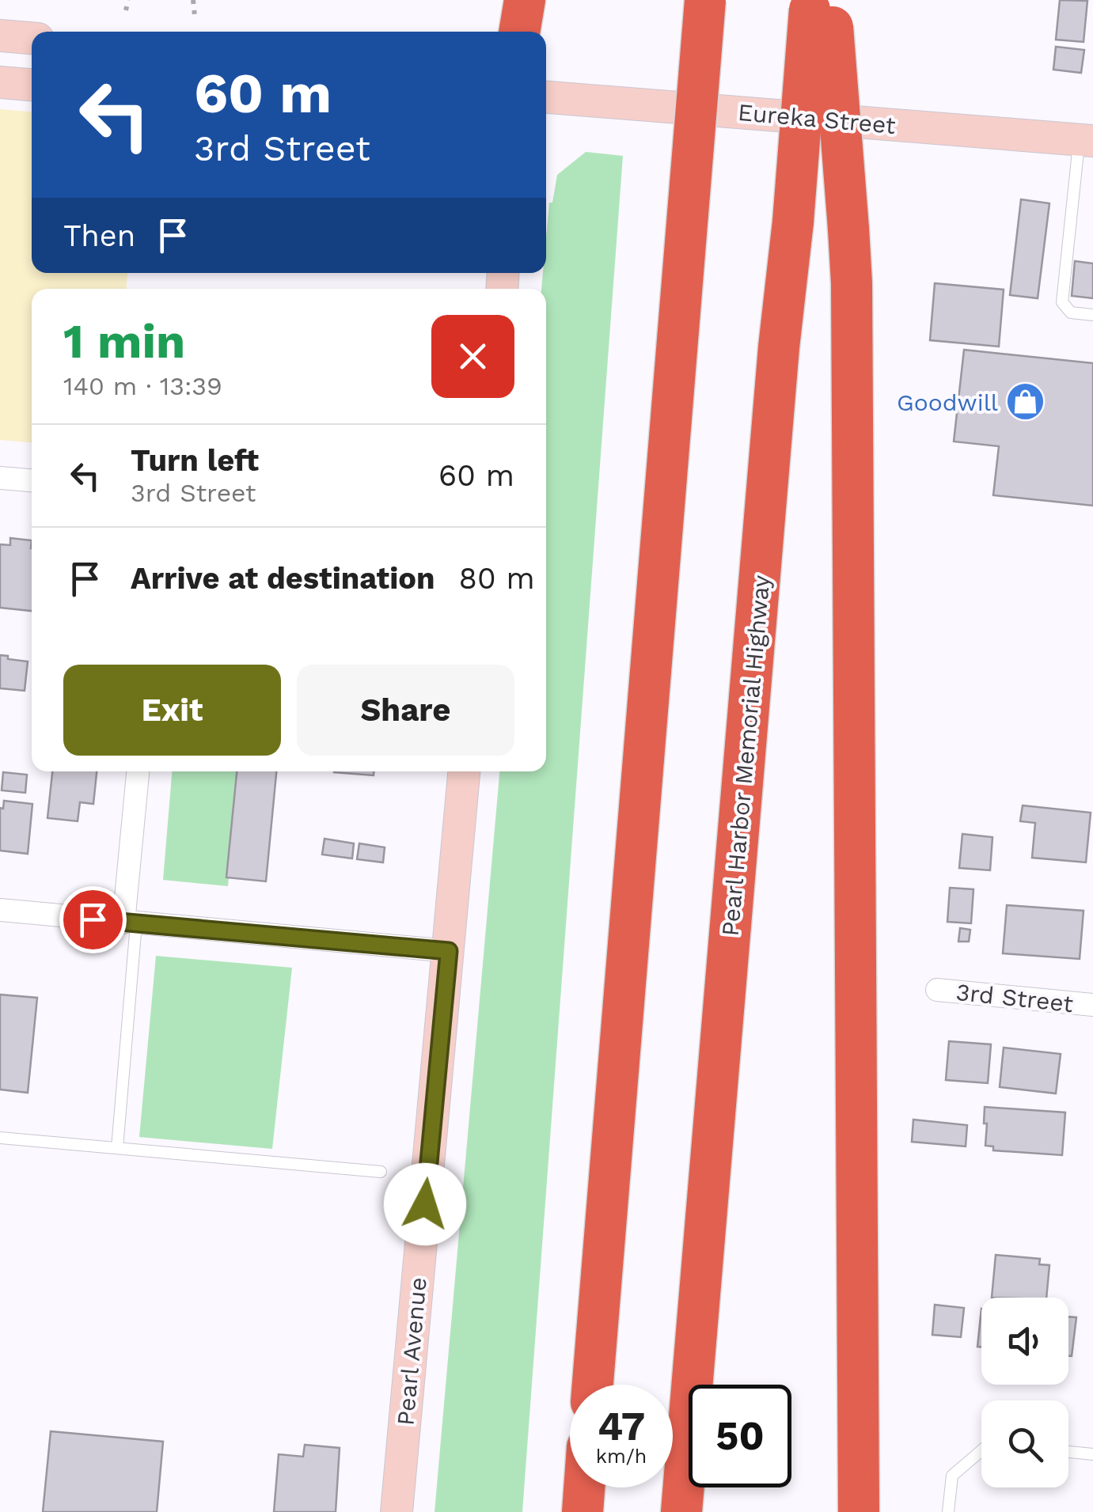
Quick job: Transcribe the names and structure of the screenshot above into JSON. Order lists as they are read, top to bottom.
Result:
{
  "streets": {
    "highway": ["Pearl Harbor Memorial Highway"],
    "main road": ["Eureka Street", "Pearl Avenue"],
    "street": ["3rd Street"]
  },
  "places": {
    "shop": ["Goodwill"]
  },
  "page": {
    "turn": ["60 m", "3rd Street"],
    "then": "Then",
    "heading": ["1 min", "140 m · 13:39"],
    "list": [
      {
        "name": "Turn left",
        "note": "3rd Street",
        "value": "60 m"
      },
      {
        "name": "Arrive at destination",
        "value": "80 m"
      }
    ],
    "buttons": ["Exit", "Share"],
    "speed": "47 km/h",
    "limit": "50"
  }
}
